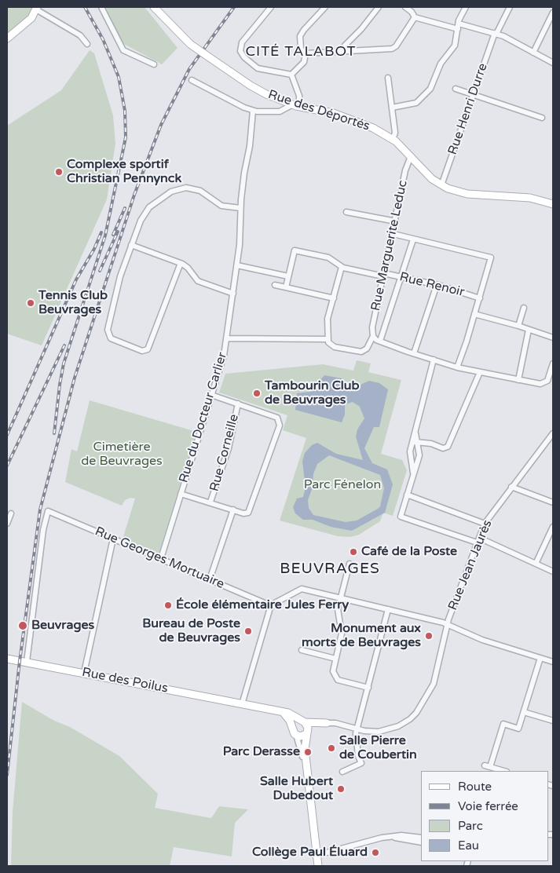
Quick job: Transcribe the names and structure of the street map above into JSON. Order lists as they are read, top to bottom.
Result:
{
  "streets": {
    "street": [
      "Rue Henri Durre",
      "Rue des Déportés",
      "Rue Marguerite Leduc",
      "Rue Renoir",
      "Rue du Docteur Carlier",
      "Rue Corneille",
      "Rue Georges Mortuaire",
      "Rue Jean Jaurès",
      "Rue des Poilus"
    ]
  },
  "crossings": [
    ["Rue Henri Durre", "Rue des Déportés"],
    ["Rue des Déportés", "Rue Marguerite Leduc"],
    ["Rue Marguerite Leduc", "Rue Renoir"],
    ["Rue du Docteur Carlier", "Rue Georges Mortuaire"],
    ["Rue Georges Mortuaire", "Rue des Poilus"]
  ],
  "districts": ["CITÉ TALABOT", "BEUVRAGES"],
  "parks": ["Cimetière de Beuvrages", "Parc Fénelon"],
  "places": [
    "Complexe sportif Christian Pennynck",
    "Tennis Club Beuvrages",
    "Tambourin Club de Beuvrages",
    "Café de la Poste",
    "École élémentaire Jules Ferry",
    "Beuvrages",
    "Bureau de Poste de Beuvrages",
    "Monument aux morts de Beuvrages",
    "Salle Pierre de Coubertin",
    "Parc Derasse",
    "Salle Hubert Dubedout",
    "Collège Paul Éluard"
  ],
  "legend": [
    "Route",
    "Voie ferrée",
    "Parc",
    "Eau"
  ]
}
